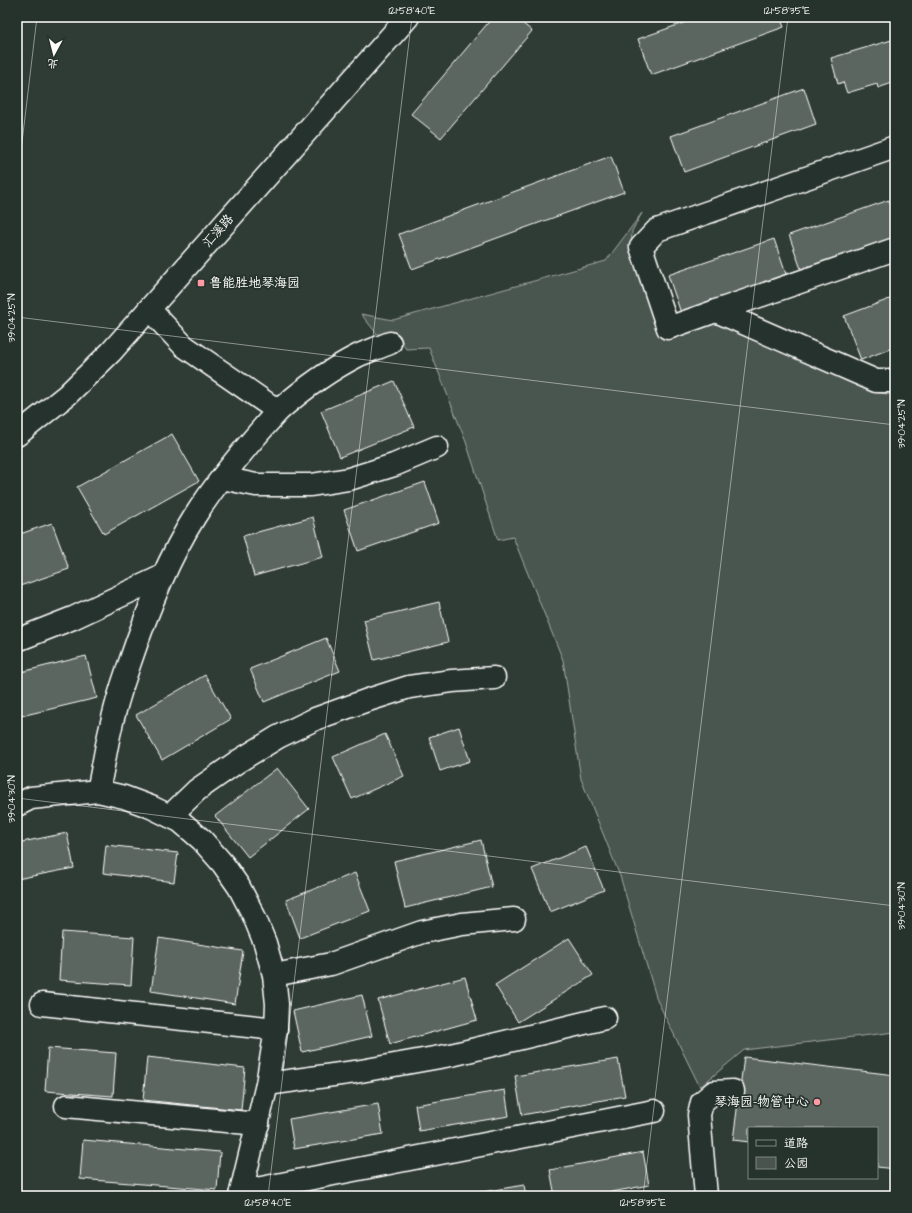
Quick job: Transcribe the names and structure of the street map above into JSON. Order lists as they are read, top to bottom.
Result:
{
  "streets": {
    "street": ["汇溪路"]
  },
  "places": {
    "transit": ["鲁能胜地琴海园"],
    "other": ["琴海园-物管中心"]
  },
  "legend": ["道路", "公园"],
  "north": "bottom",
  "coordinates": [
    "121°58'40\"E",
    "121°58'35\"E",
    "39°04'25\"N",
    "39°04'30\"N"
  ]
}
